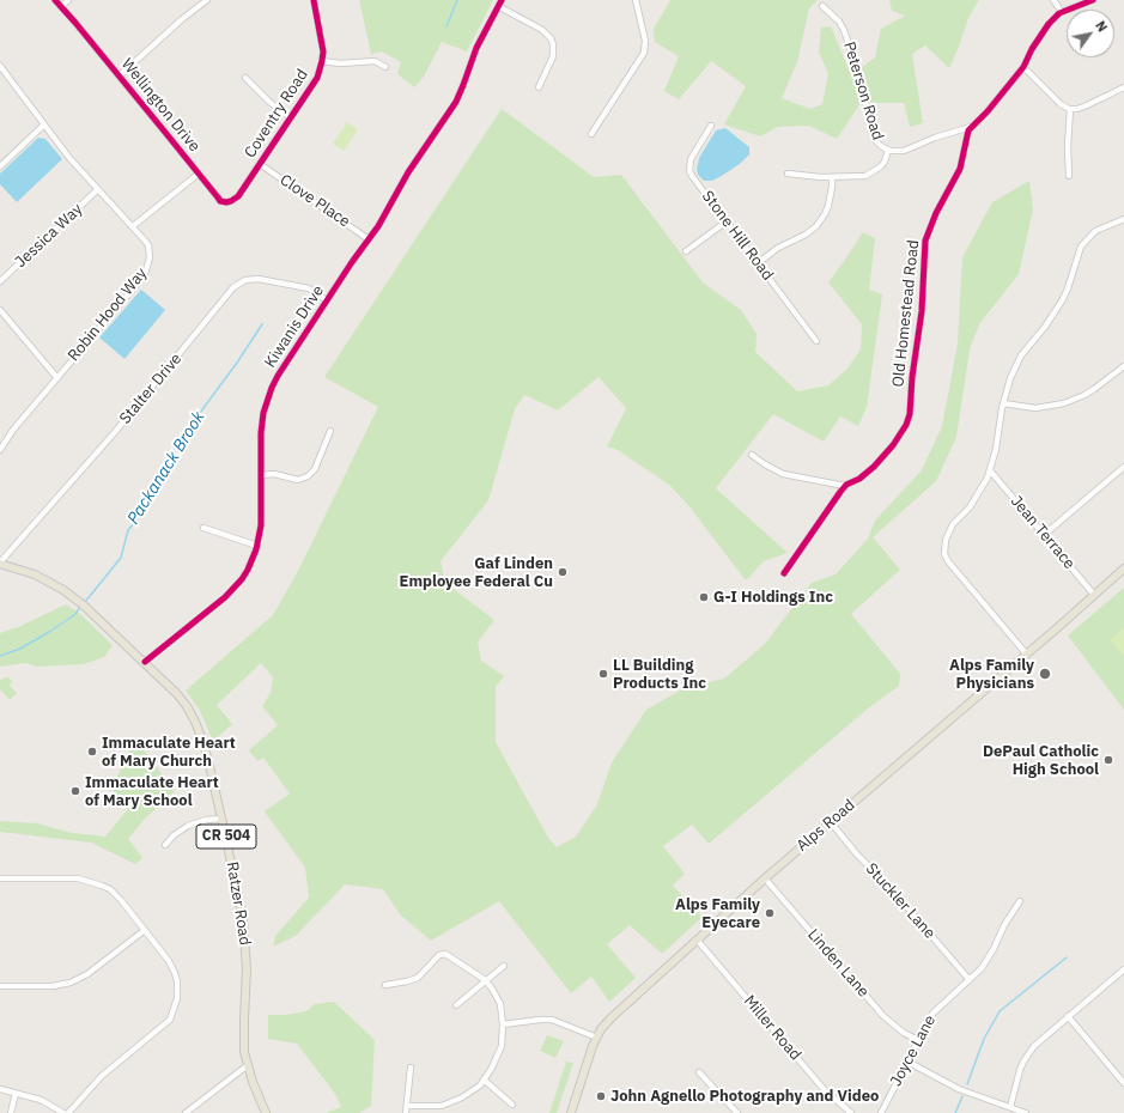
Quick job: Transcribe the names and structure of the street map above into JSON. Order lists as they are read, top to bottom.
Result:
{
  "streets": {
    "main road": ["Alps Road", "CR 504", "Ratzer Road"],
    "street": [
      "Peterson Road",
      "Wellington Drive",
      "Coventry Road",
      "Clove Place",
      "Jessica Way",
      "Stone Hill Road",
      "Old Homestead Road",
      "Robin Hood Way",
      "Kiwanis Drive",
      "Stalter Drive",
      "Jean Terrace",
      "Stuckler Lane",
      "Linden Lane",
      "Miller Road",
      "Joyce Lane"
    ]
  },
  "crossings": [
    ["Peterson Road", "Old Homestead Road"],
    ["Wellington Drive", "Coventry Road"],
    ["Coventry Road", "Clove Place"],
    ["Clove Place", "Kiwanis Drive"],
    ["Jessica Way", "Robin Hood Way"],
    ["Kiwanis Drive", "Stalter Drive"],
    ["Kiwanis Drive", "Ratzer Road"],
    ["Stalter Drive", "Ratzer Road"],
    ["Jean Terrace", "Alps Road"],
    ["Alps Road", "Stuckler Lane"],
    ["Alps Road", "Linden Lane"],
    ["Alps Road", "Miller Road"],
    ["Stuckler Lane", "Joyce Lane"],
    ["Linden Lane", "Joyce Lane"]
  ],
  "water": ["Packanack Brook"],
  "places": [
    "Gaf Linden Employee Federal Cu",
    "G-I Holdings Inc",
    "LL Building Products Inc",
    "Alps Family Physicians",
    "Immaculate Heart of Mary Church",
    "DePaul Catholic High School",
    "Immaculate Heart of Mary School",
    "Alps Family Eyecare",
    "John Agnello Photography and Video"
  ],
  "north": "top right"
}
